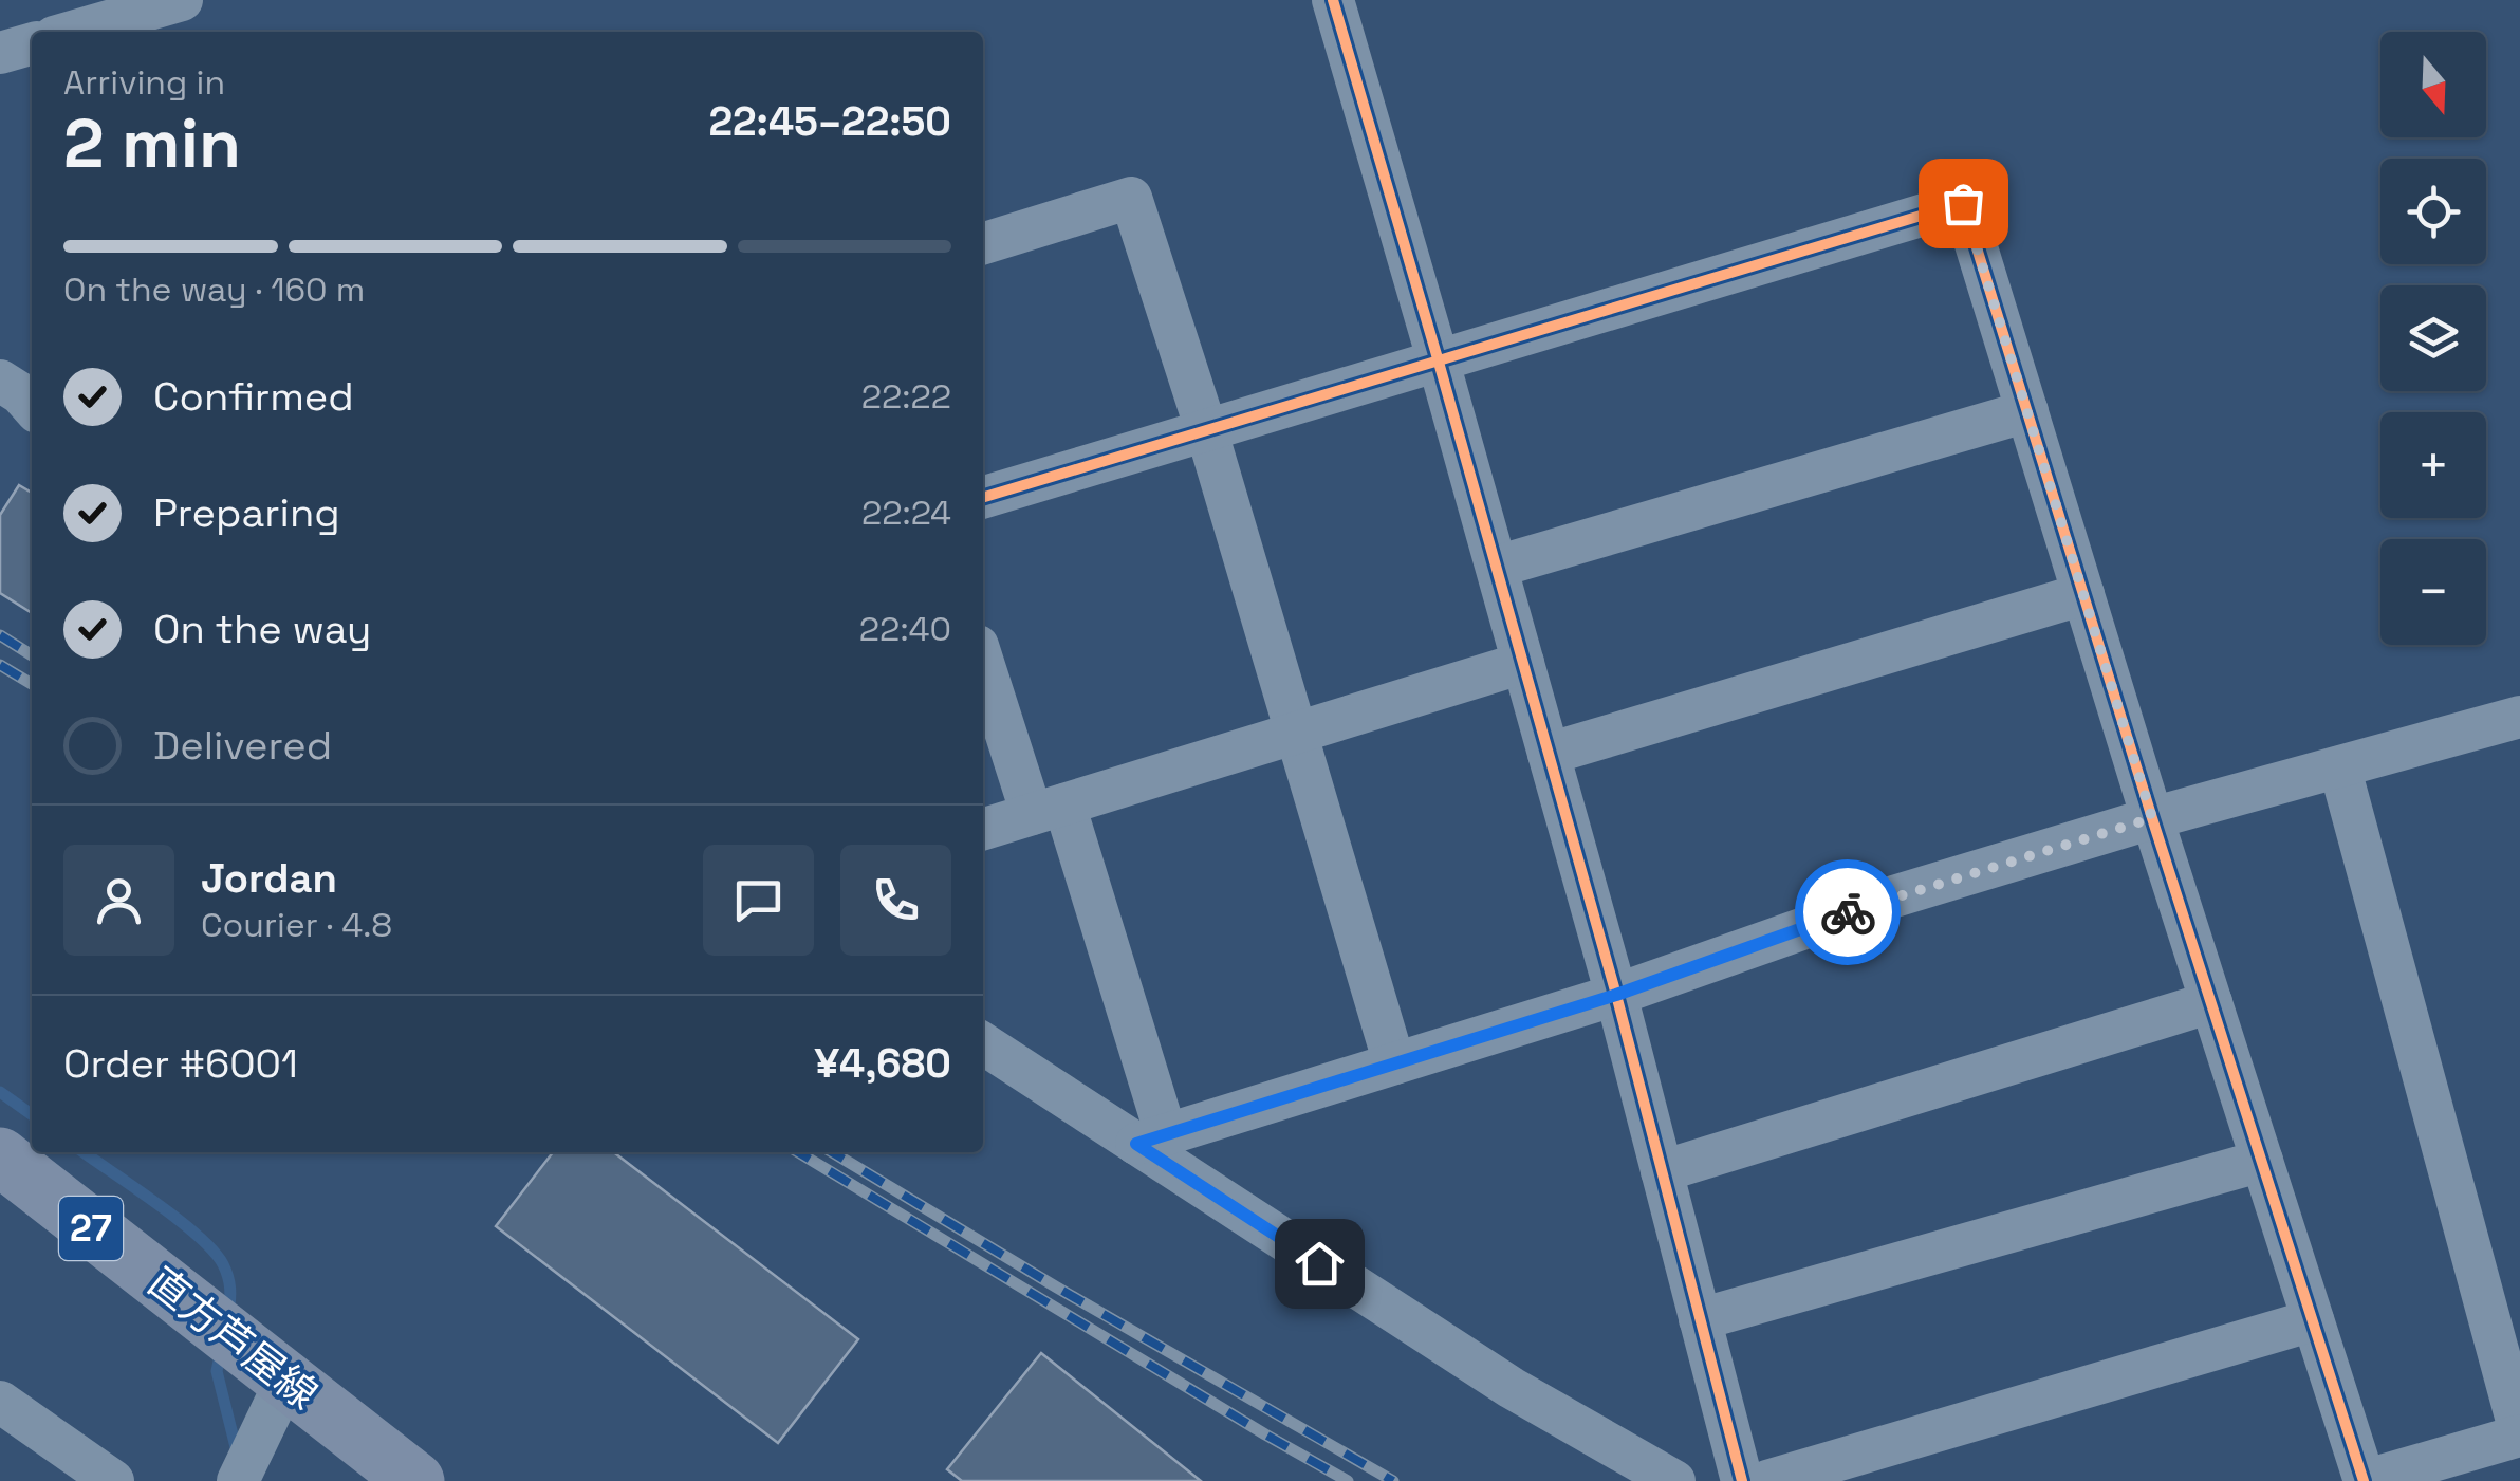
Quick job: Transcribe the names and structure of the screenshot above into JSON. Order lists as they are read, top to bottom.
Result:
{
  "streets": {
    "main road": ["27", "直方芦屋線"]
  },
  "north": "bottom",
  "page": {
    "map_buttons": ["+", "−"],
    "heading": ["2 min", "Arriving in", "22:45–22:50"],
    "panel": [
      "Jordan",
      "Courier · 4.8",
      "Order #6001",
      "¥4,680"
    ],
    "bar": "On the way · 160 m",
    "list": [
      ["Confirmed", "22:22"],
      ["Preparing", "22:24"],
      ["On the way", "22:40"],
      "Delivered"
    ]
  }
}
